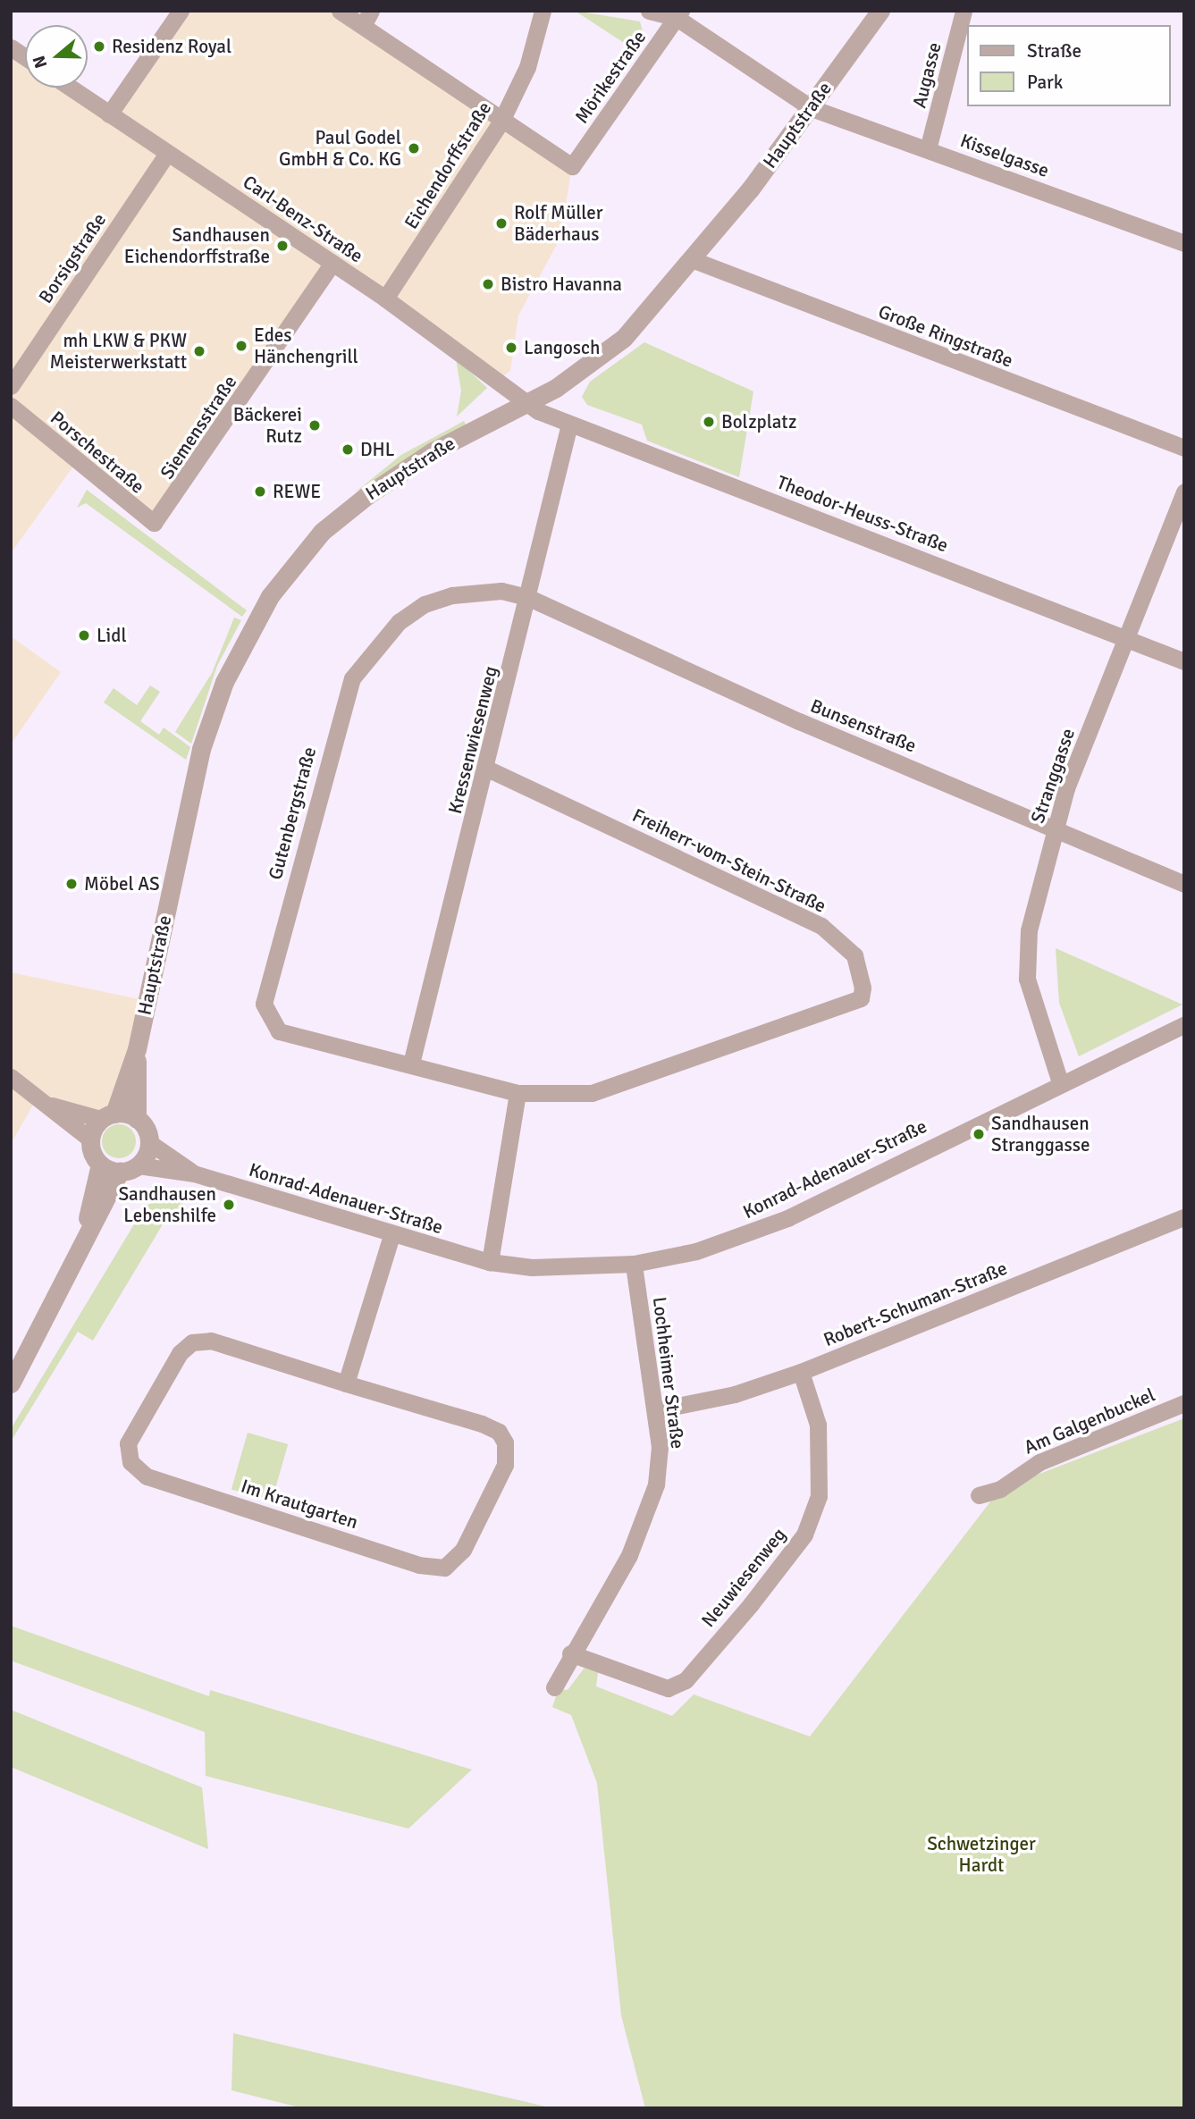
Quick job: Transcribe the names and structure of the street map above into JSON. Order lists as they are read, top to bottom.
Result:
{
  "streets": {
    "street": [
      "Augasse",
      "Mörikestraße",
      "Hauptstraße",
      "Kisselgasse",
      "Eichendorffstraße",
      "Carl-Benz-Straße",
      "Borsigstraße",
      "Große Ringstraße",
      "Siemensstraße",
      "Porschestraße",
      "Theodor-Heuss-Straße",
      "Bunsenstraße",
      "Kressenwiesenweg",
      "Stranggasse",
      "Gutenbergstraße",
      "Freiherr-vom-Stein-Straße",
      "Konrad-Adenauer-Straße",
      "Robert-Schuman-Straße",
      "Lochheimer Straße",
      "Am Galgenbuckel",
      "Im Krautgarten",
      "Neuwiesenweg"
    ]
  },
  "crossings": [
    ["Augasse", "Kisselgasse"],
    ["Mörikestraße", "Kisselgasse"],
    ["Mörikestraße", "Eichendorffstraße"],
    ["Hauptstraße", "Kisselgasse"],
    ["Hauptstraße", "Carl-Benz-Straße"],
    ["Hauptstraße", "Große Ringstraße"],
    ["Hauptstraße", "Theodor-Heuss-Straße"],
    ["Hauptstraße", "Konrad-Adenauer-Straße"],
    ["Eichendorffstraße", "Carl-Benz-Straße"],
    ["Carl-Benz-Straße", "Borsigstraße"],
    ["Carl-Benz-Straße", "Siemensstraße"],
    ["Carl-Benz-Straße", "Theodor-Heuss-Straße"],
    ["Siemensstraße", "Porschestraße"],
    ["Theodor-Heuss-Straße", "Kressenwiesenweg"],
    ["Theodor-Heuss-Straße", "Stranggasse"],
    ["Bunsenstraße", "Kressenwiesenweg"],
    ["Bunsenstraße", "Stranggasse"],
    ["Bunsenstraße", "Gutenbergstraße"],
    ["Kressenwiesenweg", "Gutenbergstraße"],
    ["Kressenwiesenweg", "Freiherr-vom-Stein-Straße"],
    ["Stranggasse", "Konrad-Adenauer-Straße"],
    ["Gutenbergstraße", "Freiherr-vom-Stein-Straße"],
    ["Konrad-Adenauer-Straße", "Lochheimer Straße"],
    ["Robert-Schuman-Straße", "Lochheimer Straße"],
    ["Robert-Schuman-Straße", "Neuwiesenweg"],
    ["Lochheimer Straße", "Neuwiesenweg"]
  ],
  "parks": ["Schwetzinger Hardt"],
  "places": [
    "Residenz Royal",
    "Paul Godel GmbH & Co. KG",
    "Rolf Müller Bäderhaus",
    "Sandhausen Eichendorffstraße",
    "Bistro Havanna",
    "Edes Hänchengrill",
    "Langosch",
    "mh LKW & PKW Meisterwerkstatt",
    "Bolzplatz",
    "Bäckerei Rutz",
    "DHL",
    "REWE",
    "Lidl",
    "Möbel AS",
    "Sandhausen Stranggasse",
    "Sandhausen Lebenshilfe"
  ],
  "legend": ["Straße", "Park"],
  "north": "left"
}
